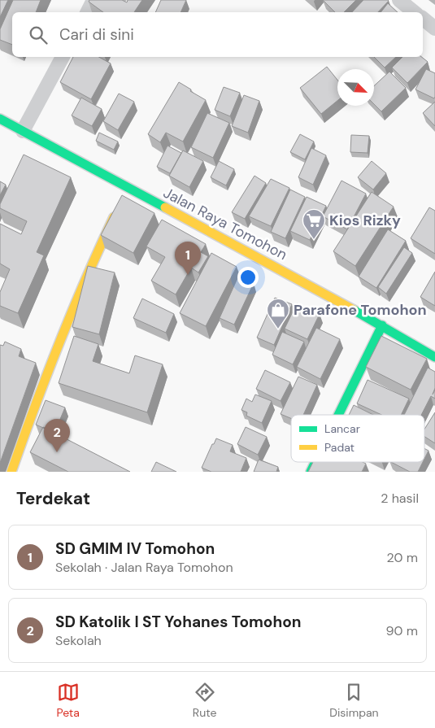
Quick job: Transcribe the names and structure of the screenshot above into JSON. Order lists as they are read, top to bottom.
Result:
{
  "streets": {
    "main road": ["Jalan Raya Tomohon"]
  },
  "places": {
    "supermarket": ["Kios Rizky"],
    "shop": ["Parafone Tomohon"]
  },
  "legend": ["Lancar", "Padat"],
  "north": "bottom right",
  "page": {
    "search": "Cari di sini",
    "pins": ["1", "2"],
    "heading": ["Terdekat", "2 hasil"],
    "list": [
      {
        "mark": "1",
        "name": "SD GMIM IV Tomohon",
        "note": "Sekolah · Jalan Raya Tomohon",
        "value": "20 m"
      },
      {
        "mark": "2",
        "name": "SD Katolik I ST Yohanes Tomohon",
        "note": "Sekolah",
        "value": "90 m"
      }
    ],
    "nav": ["Peta", "Rute", "Disimpan"]
  }
}
